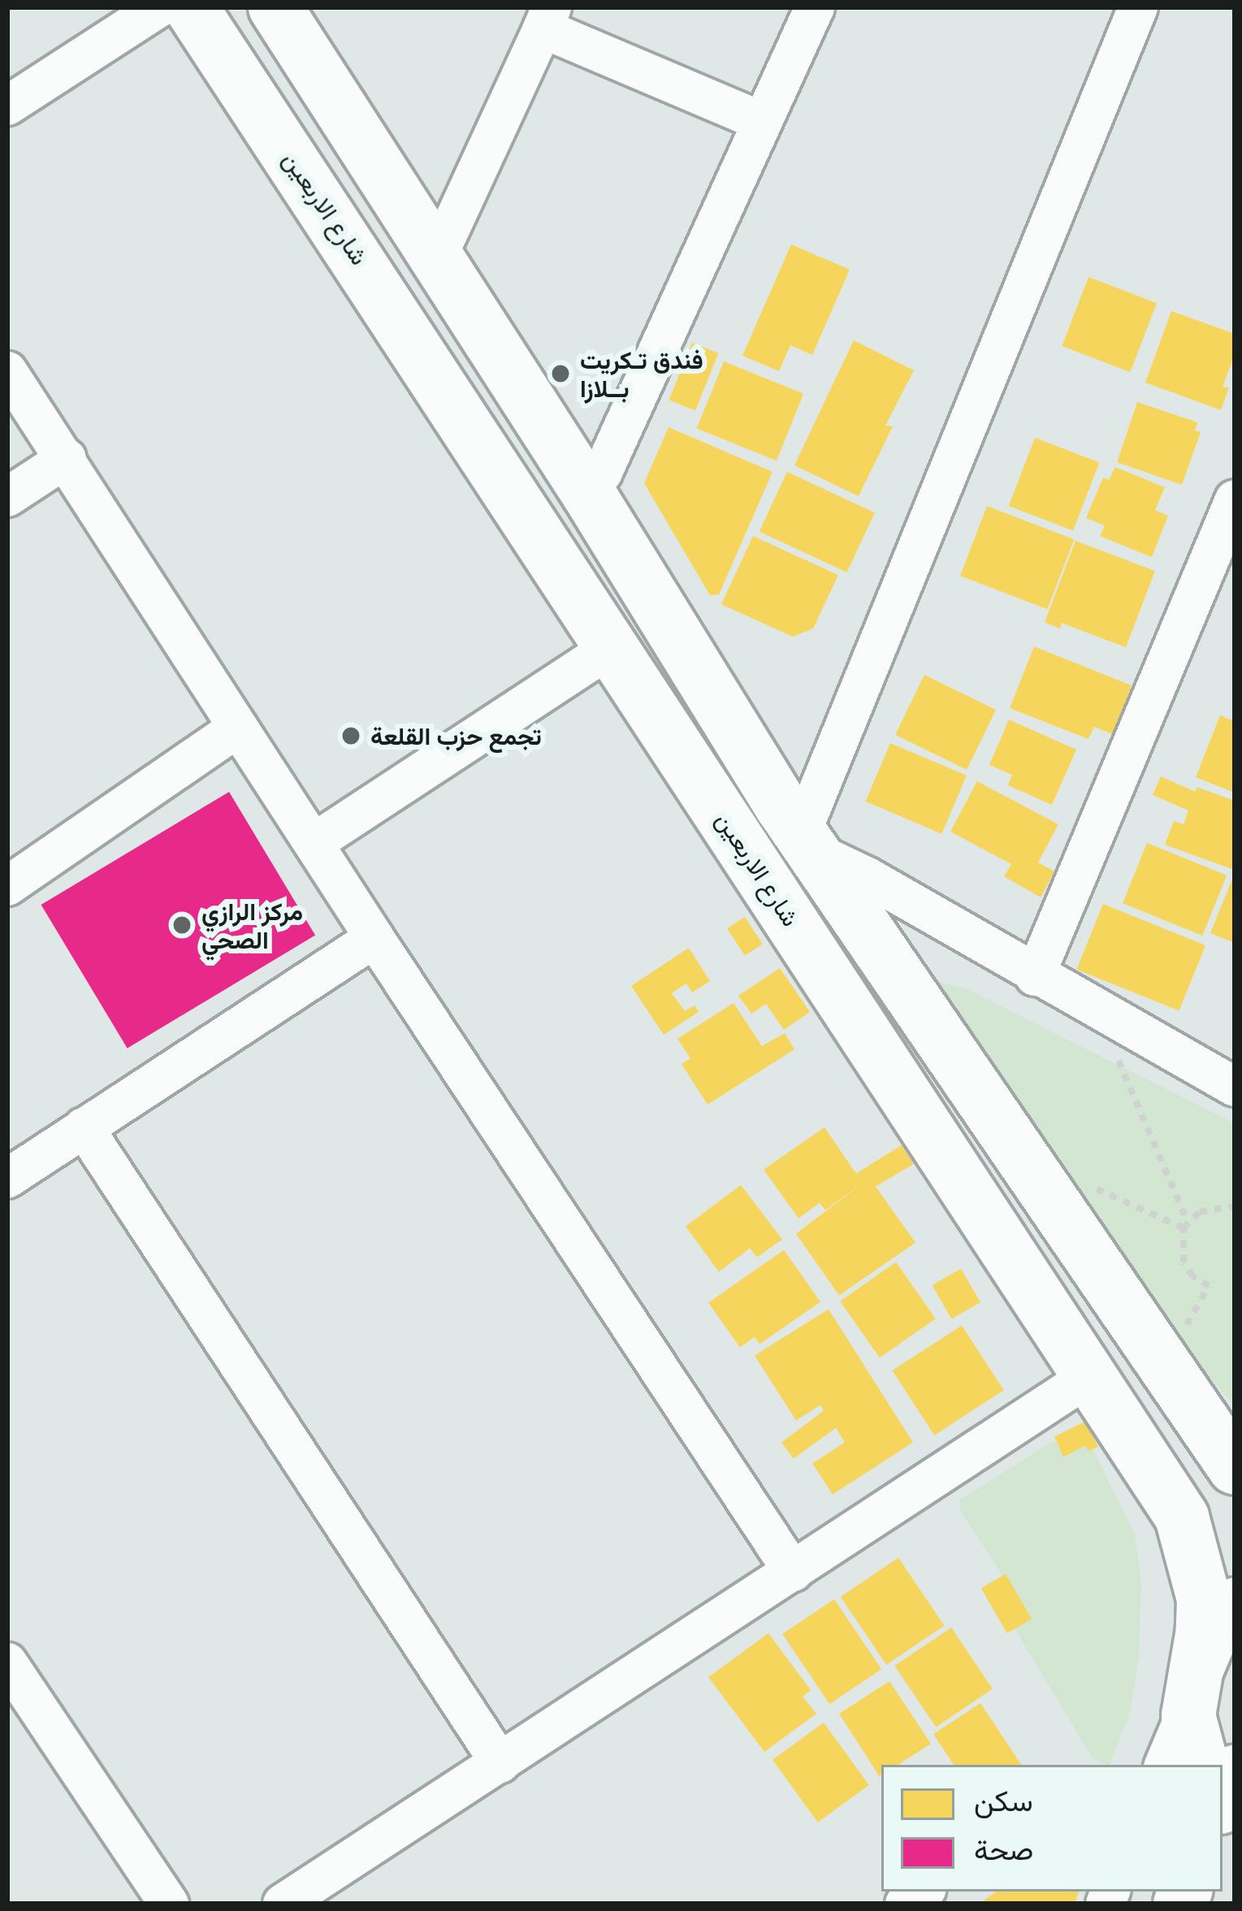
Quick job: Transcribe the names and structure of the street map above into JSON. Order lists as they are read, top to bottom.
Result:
{
  "streets": {
    "main road": ["شارع الاربعين"]
  },
  "places": ["فندق تـكريت بــلازا", "تجمع حزب القلعة", "مركز الرازي الصحي"],
  "legend": ["سكن", "صحة"]
}
